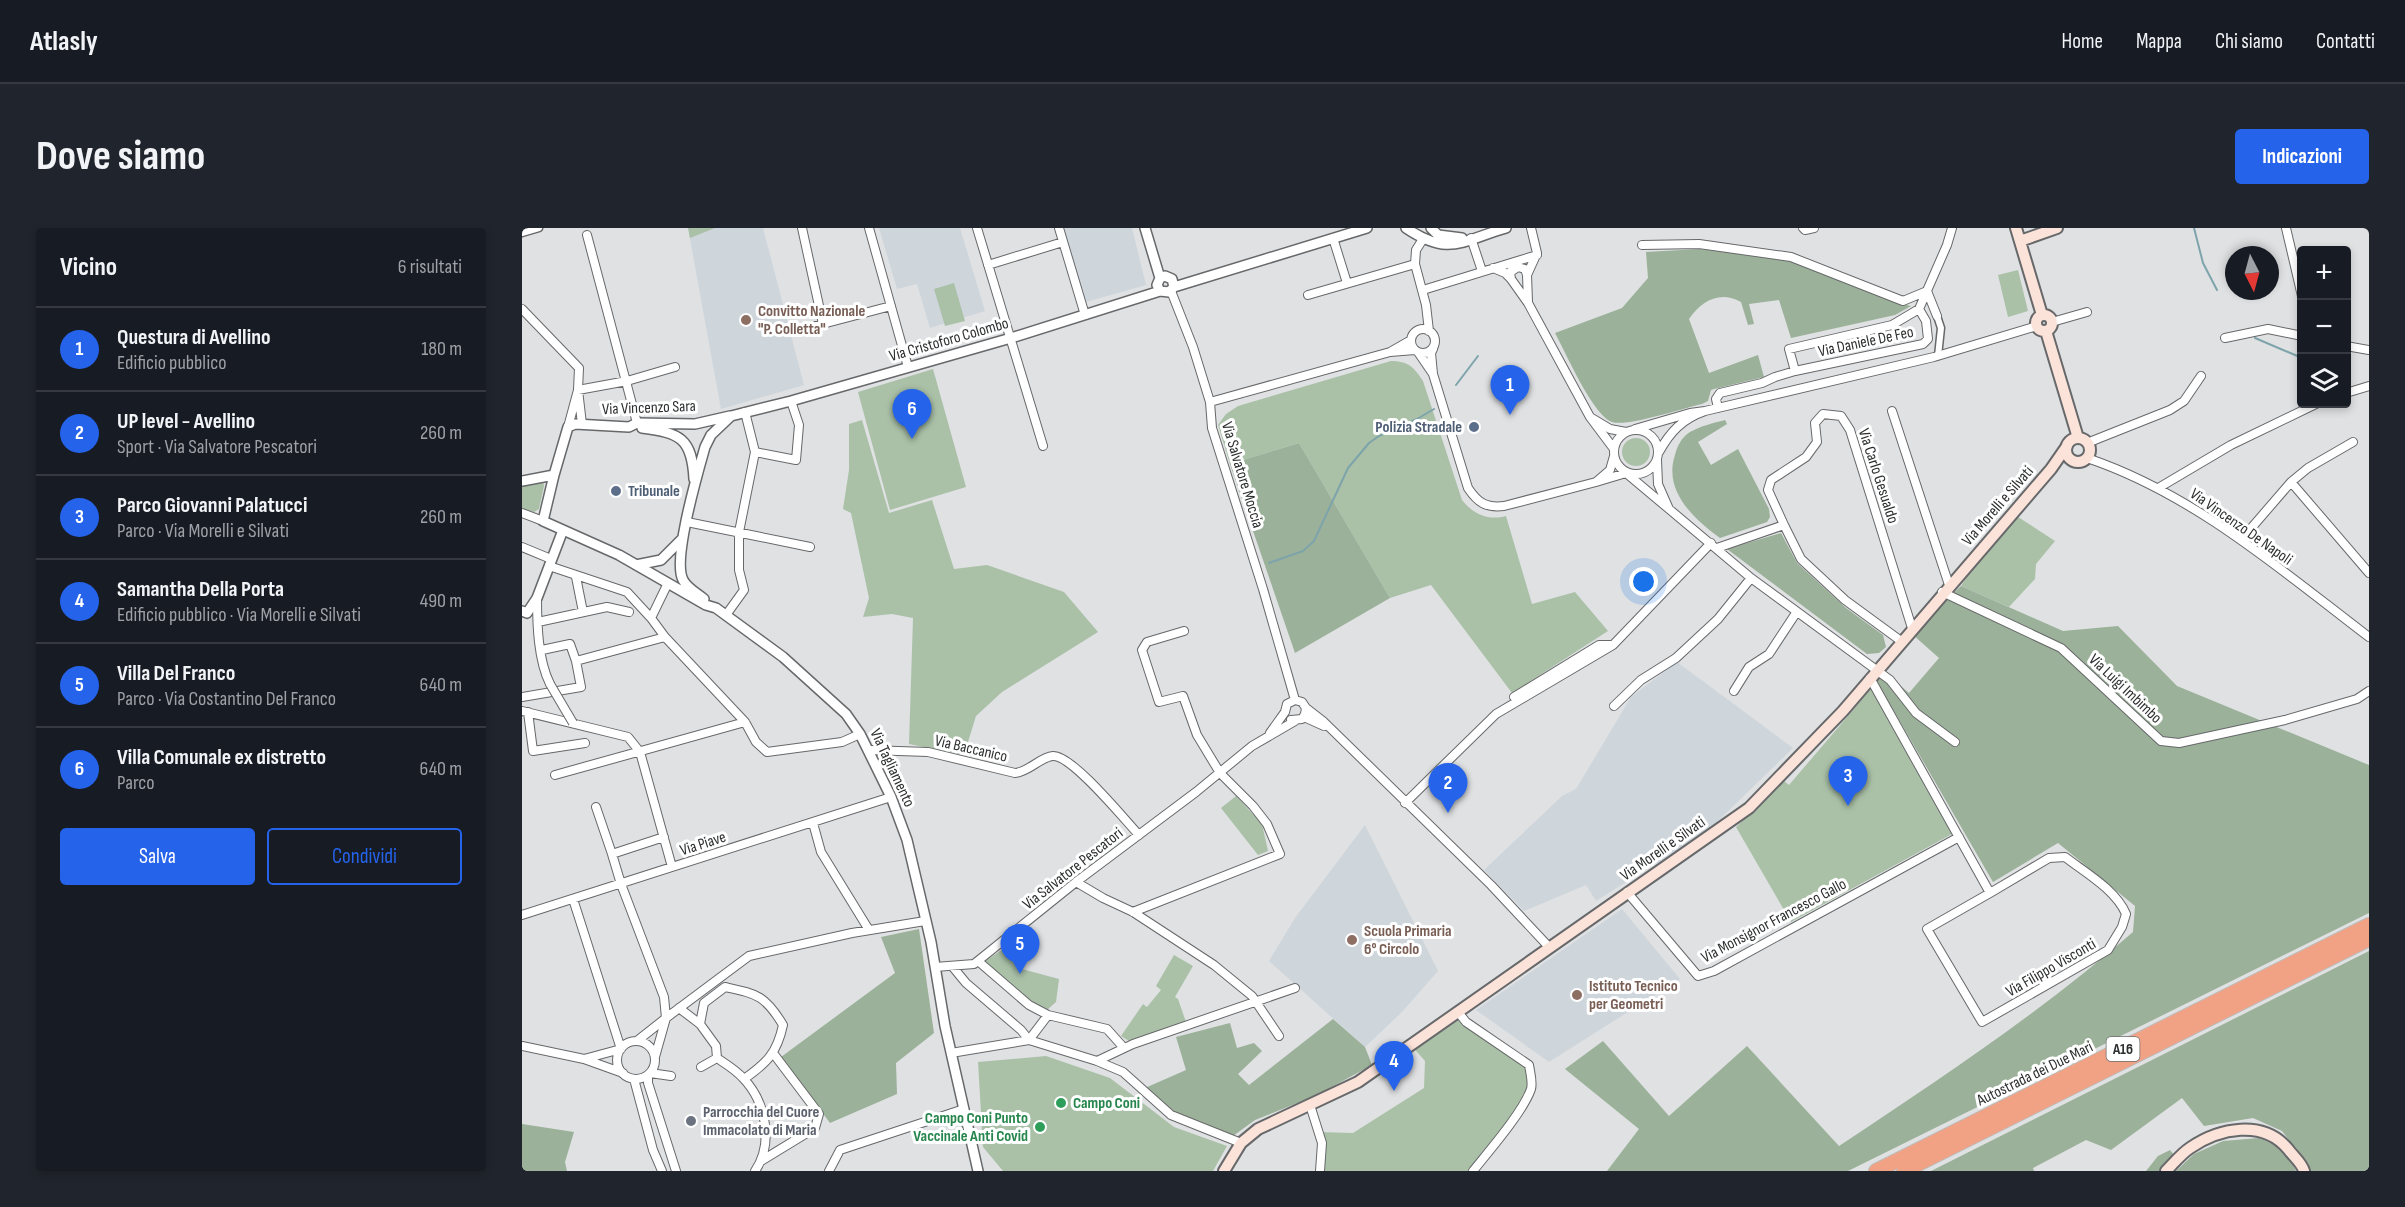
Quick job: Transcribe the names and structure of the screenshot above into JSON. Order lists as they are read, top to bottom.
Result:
{
  "streets": {
    "highway": ["A16", "Autostrada dei Due Mari"],
    "main road": ["Via Morelli e Silvati"],
    "street": [
      "Via Cristoforo Colombo",
      "Via Daniele De Feo",
      "Via Vincenzo Sara",
      "Via Salvatore Moccia",
      "Via Carlo Gesualdo",
      "Via Vincenzo De Napoli",
      "Via Luigi Imbimbo",
      "Via Baccanico",
      "Via Tagliamento",
      "Via Piave",
      "Via Salvatore Pescatori",
      "Via Monsignor Francesco Gallo",
      "Via Filippo Visconti"
    ]
  },
  "crossings": [
    ["Via Cristoforo Colombo", "Via Vincenzo Sara"],
    ["Via Cristoforo Colombo", "Via Salvatore Moccia"],
    ["Via Vincenzo Sara", "Via Tagliamento"],
    ["Via Salvatore Moccia", "Via Salvatore Pescatori"],
    ["Via Carlo Gesualdo", "Via Morelli e Silvati"],
    ["Via Morelli e Silvati", "Via Vincenzo De Napoli"],
    ["Via Morelli e Silvati", "Via Luigi Imbimbo"],
    ["Via Morelli e Silvati", "Via Monsignor Francesco Gallo"],
    ["Via Baccanico", "Via Tagliamento"],
    ["Via Baccanico", "Via Salvatore Pescatori"],
    ["Via Tagliamento", "Via Piave"],
    ["Via Tagliamento", "Via Salvatore Pescatori"]
  ],
  "places": [
    "Convitto Nazionale \"P. Colletta\"",
    "Polizia Stradale",
    "Tribunale",
    "Scuola Primaria 6° Circolo",
    "Istituto Tecnico per Geometri",
    "Campo Coni",
    "Parrocchia del Cuore Immacolato di Maria",
    "Campo Coni Punto Vaccinale Anti Covid"
  ],
  "north": "bottom",
  "page": {
    "header": "Atlasly",
    "nav": [
      "Home",
      "Mappa",
      "Chi siamo",
      "Contatti"
    ],
    "buttons": [
      "Indicazioni",
      ["Salva", "Condividi"]
    ],
    "title": "Dove siamo",
    "heading": ["Vicino", "6 risultati"],
    "map_buttons": ["+", "−"],
    "list": [
      {
        "mark": "1",
        "name": "Questura di Avellino",
        "note": "Edificio pubblico",
        "value": "180 m"
      },
      {
        "mark": "2",
        "name": "UP level - Avellino",
        "note": "Sport · Via Salvatore Pescatori",
        "value": "260 m"
      },
      {
        "mark": "3",
        "name": "Parco Giovanni Palatucci",
        "note": "Parco · Via Morelli e Silvati",
        "value": "260 m"
      },
      {
        "mark": "4",
        "name": "Samantha Della Porta",
        "note": "Edificio pubblico · Via Morelli e Silvati",
        "value": "490 m"
      },
      {
        "mark": "5",
        "name": "Villa Del Franco",
        "note": "Parco · Via Costantino Del Franco",
        "value": "640 m"
      },
      {
        "mark": "6",
        "name": "Villa Comunale ex distretto",
        "note": "Parco",
        "value": "640 m"
      }
    ],
    "pins": [
      "1",
      "6",
      "3",
      "2",
      "5",
      "4"
    ]
  }
}
